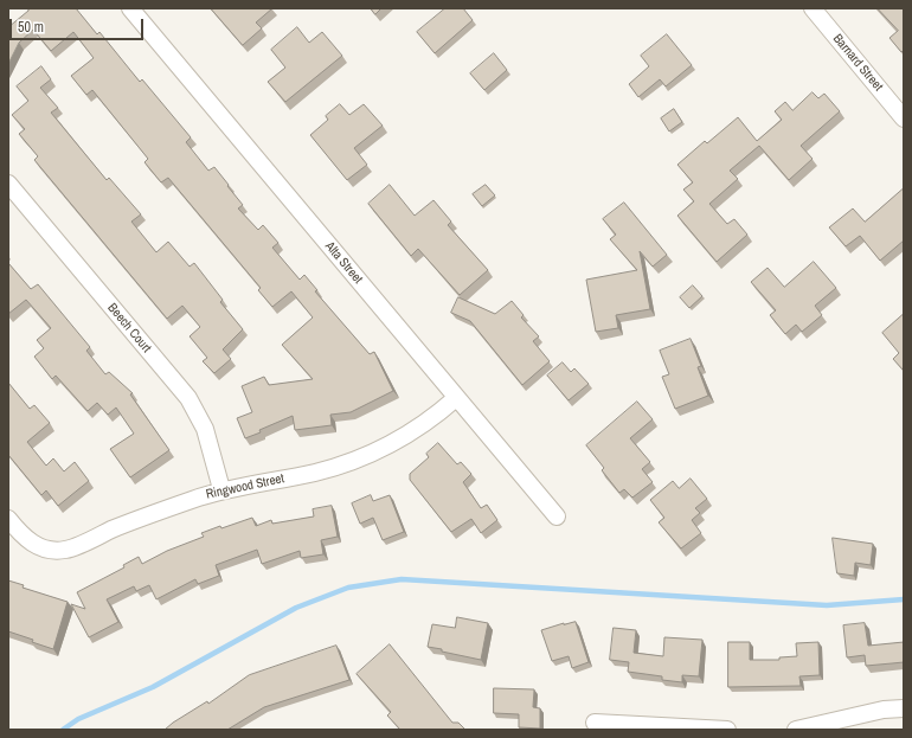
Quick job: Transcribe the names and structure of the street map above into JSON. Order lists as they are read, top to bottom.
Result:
{
  "streets": {
    "street": [
      "Barnard Street",
      "Alta Street",
      "Beech Court",
      "Ringwood Street"
    ]
  },
  "crossings": [
    ["Alta Street", "Ringwood Street"],
    ["Beech Court", "Ringwood Street"]
  ],
  "scale_bar": "50 m"
}
